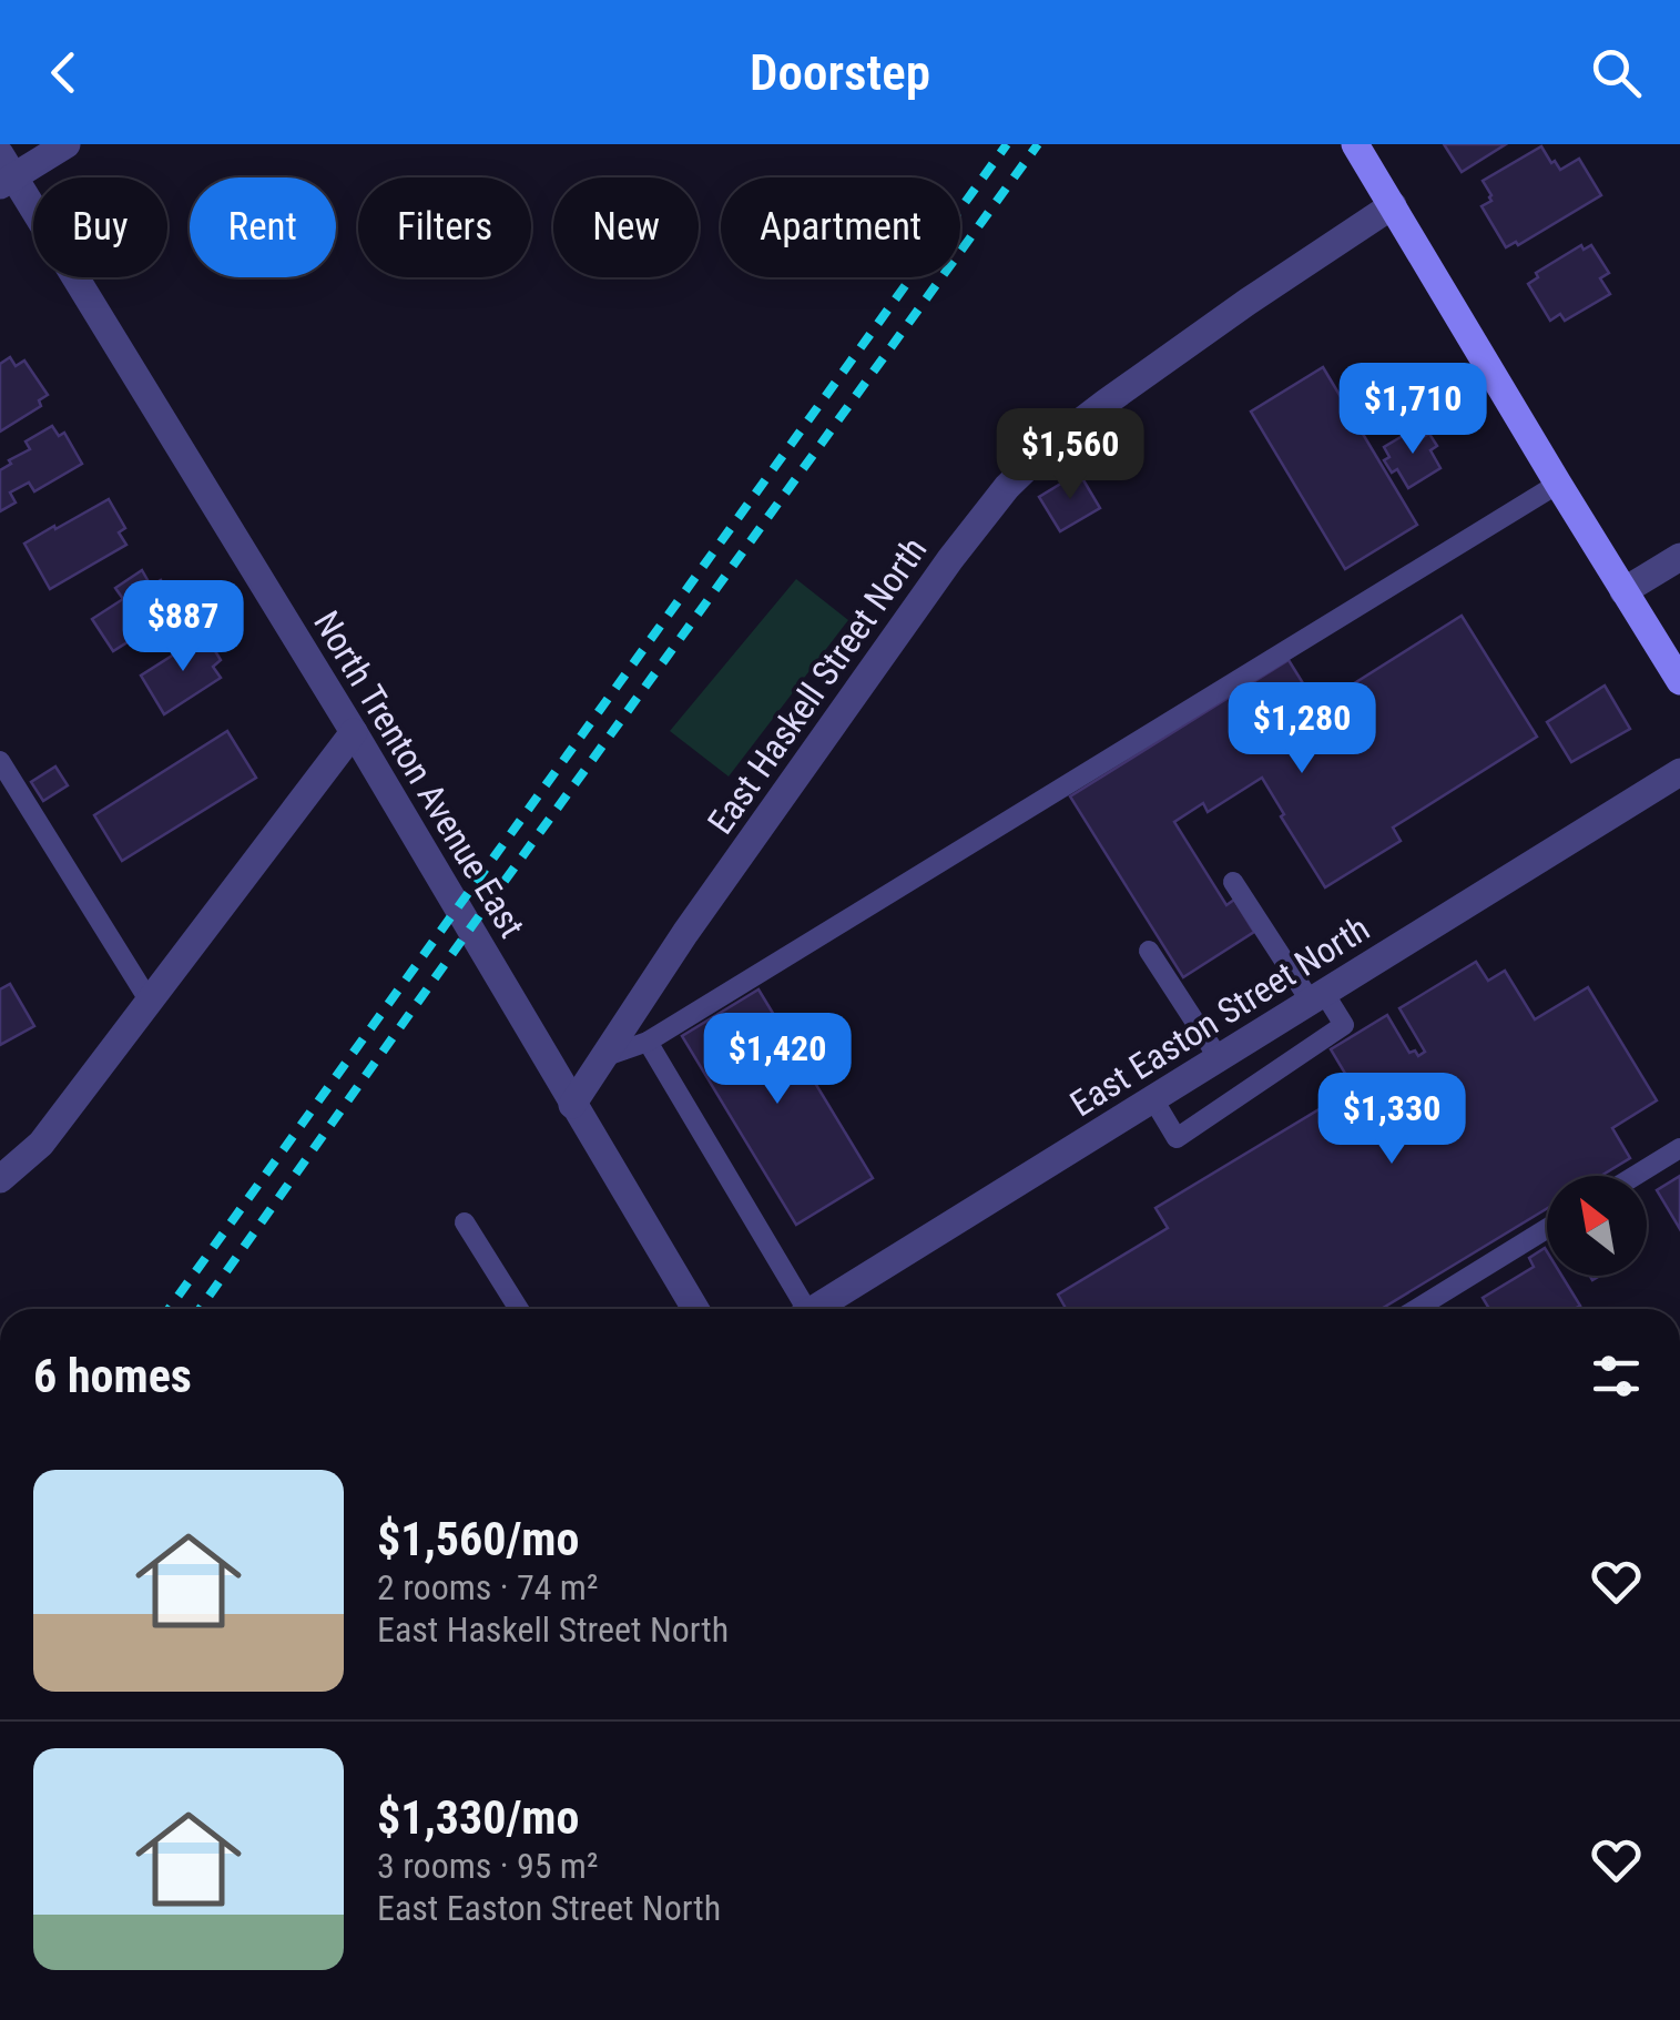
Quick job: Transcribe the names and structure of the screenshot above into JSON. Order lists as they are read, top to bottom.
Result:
{
  "streets": {
    "street": ["East Haskell Street North", "North Trenton Avenue East", "East Easton Street North"]
  },
  "crossings": [
    ["East Haskell Street North", "North Trenton Avenue East"]
  ],
  "north": "top left",
  "page": {
    "header": "Doorstep",
    "chip": [
      "Buy",
      "Rent",
      "Filters",
      "New",
      "Apartment"
    ],
    "price": [
      "$1,710",
      "$1,560",
      "$887",
      "$1,280",
      "$1,420",
      "$1,330"
    ],
    "heading": "6 homes",
    "list": [
      {
        "name": "$1,560/mo",
        "note": "2 rooms · 74 m² · East Haskell Street North"
      },
      {
        "name": "$1,330/mo",
        "note": "3 rooms · 95 m² · East Easton Street North"
      }
    ]
  }
}
